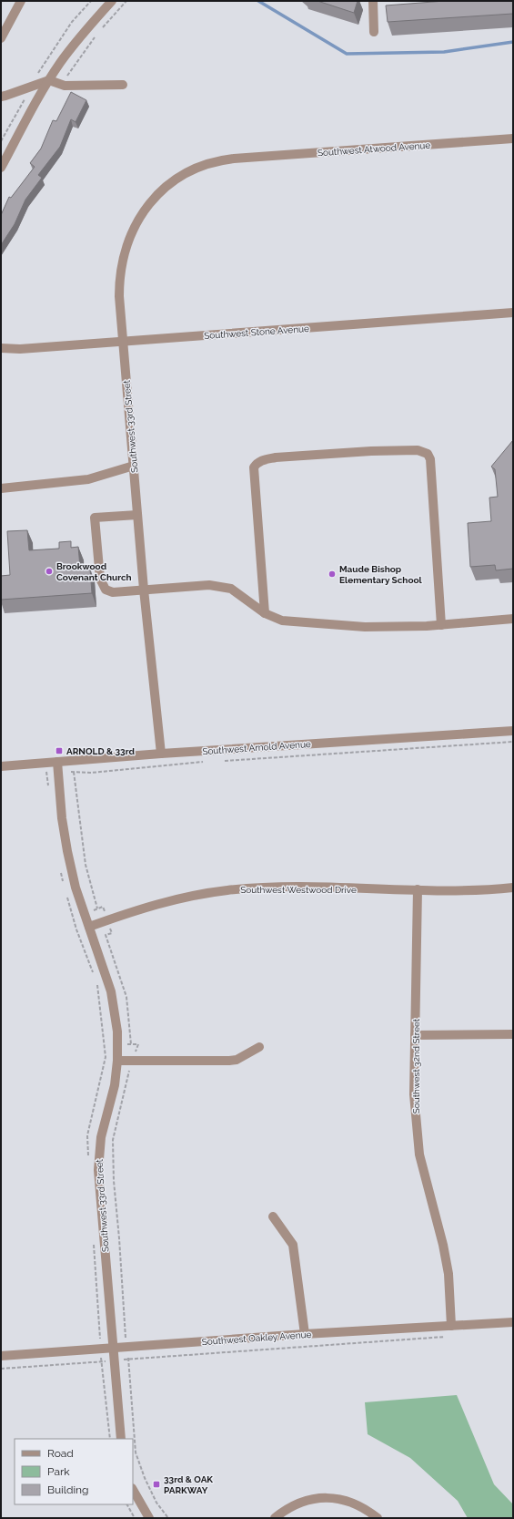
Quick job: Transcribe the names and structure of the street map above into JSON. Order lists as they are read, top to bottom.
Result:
{
  "streets": {
    "street": [
      "Southwest Atwood Avenue",
      "Southwest Stone Avenue",
      "Southwest 33rd Street",
      "Southwest Arnold Avenue",
      "Southwest Westwood Drive",
      "Southwest 32nd Street",
      "Southwest Oakley Avenue"
    ]
  },
  "crossings": [
    ["Southwest Atwood Avenue", "Southwest 33rd Street"],
    ["Southwest Stone Avenue", "Southwest 33rd Street"],
    ["Southwest 33rd Street", "Southwest Arnold Avenue"],
    ["Southwest 33rd Street", "Southwest Westwood Drive"],
    ["Southwest 33rd Street", "Southwest Oakley Avenue"],
    ["Southwest Westwood Drive", "Southwest 32nd Street"],
    ["Southwest 32nd Street", "Southwest Oakley Avenue"]
  ],
  "places": {
    "other": ["Brookwood Covenant Church", "Maude Bishop Elementary School"],
    "transit": ["ARNOLD & 33rd", "33rd & OAK PARKWAY"]
  },
  "legend": ["Road", "Park", "Building"]
}
